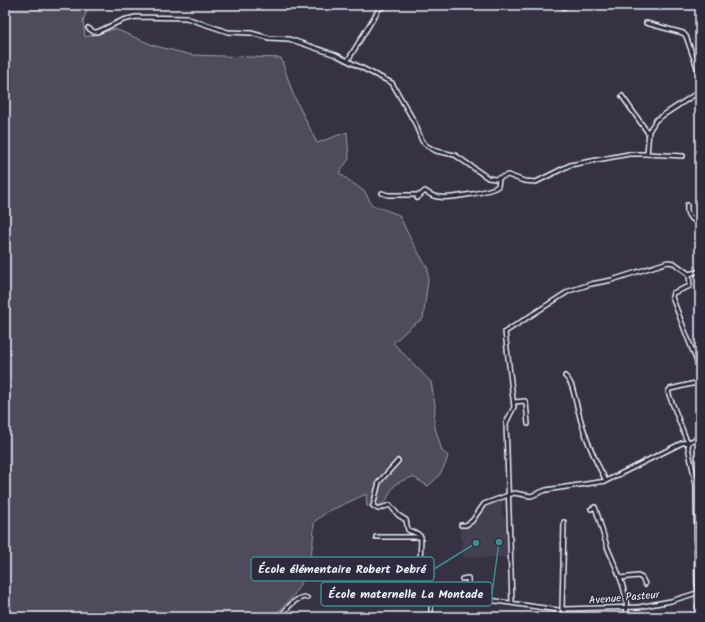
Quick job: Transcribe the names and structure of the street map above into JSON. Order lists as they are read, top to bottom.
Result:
{
  "streets": {
    "street": ["Avenue Pasteur"]
  },
  "places": ["École maternelle La Montade", "École élémentaire Robert Debré"]
}
